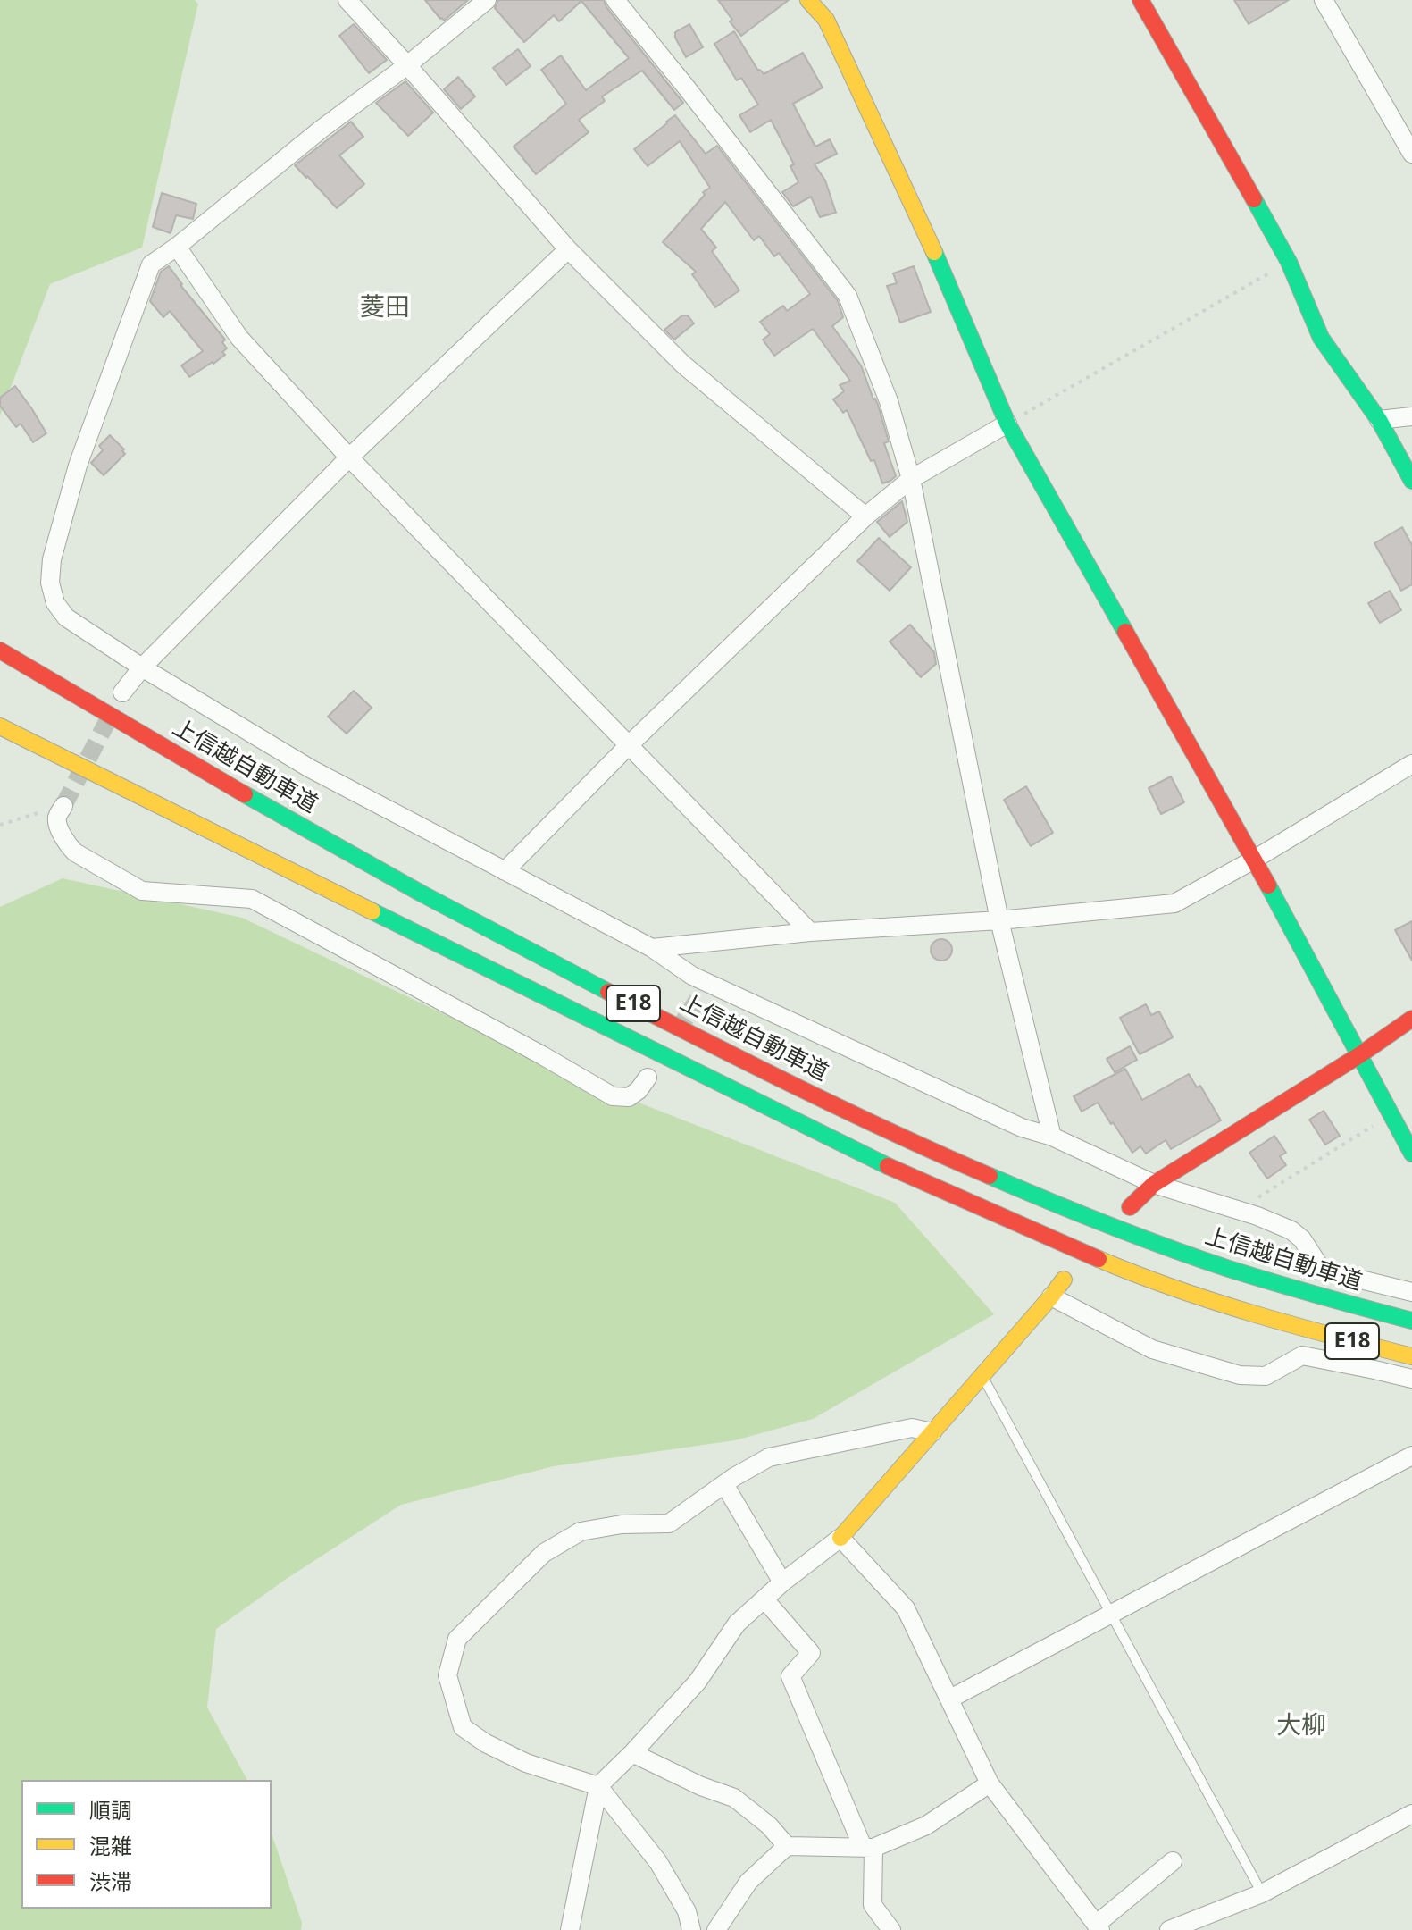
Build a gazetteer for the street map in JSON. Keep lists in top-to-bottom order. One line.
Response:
{"streets":{"main road":["上信越自動車道","E18"]},"districts":["菱田","大柳"],"legend":["順調","混雑","渋滞"]}
